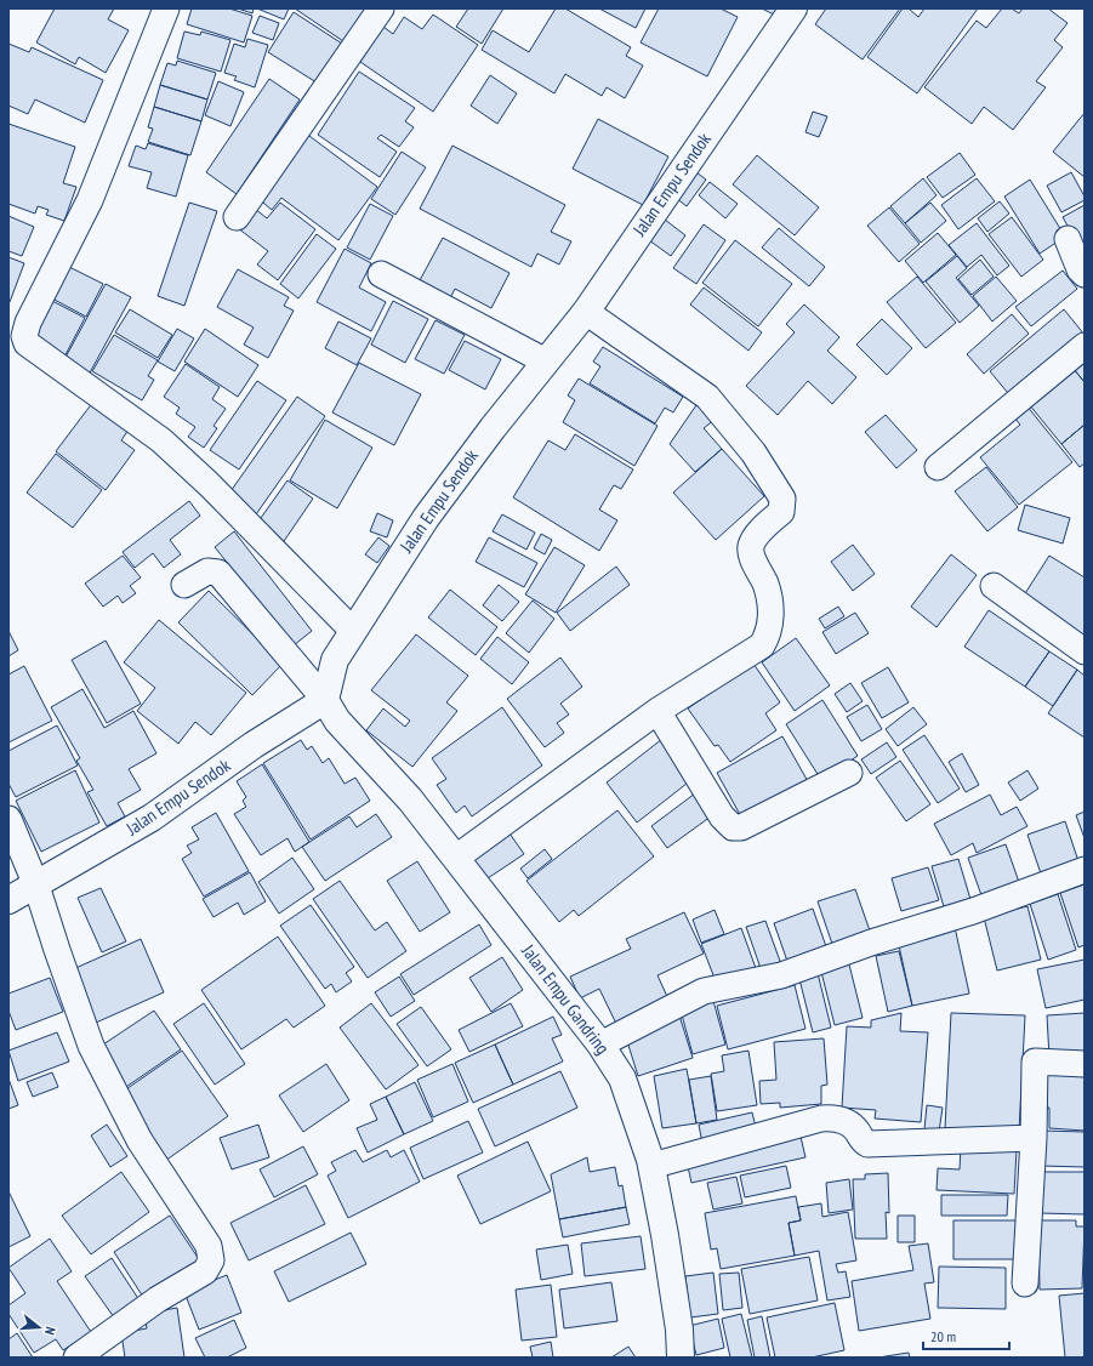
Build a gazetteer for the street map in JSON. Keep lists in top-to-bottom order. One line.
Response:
{"streets":{"street":["Jalan Empu Sendok","Jalan Empu Gandring"]},"crossings":[["Jalan Empu Sendok","Jalan Empu Gandring"]],"scale_bar":"20 m","north":"right"}
